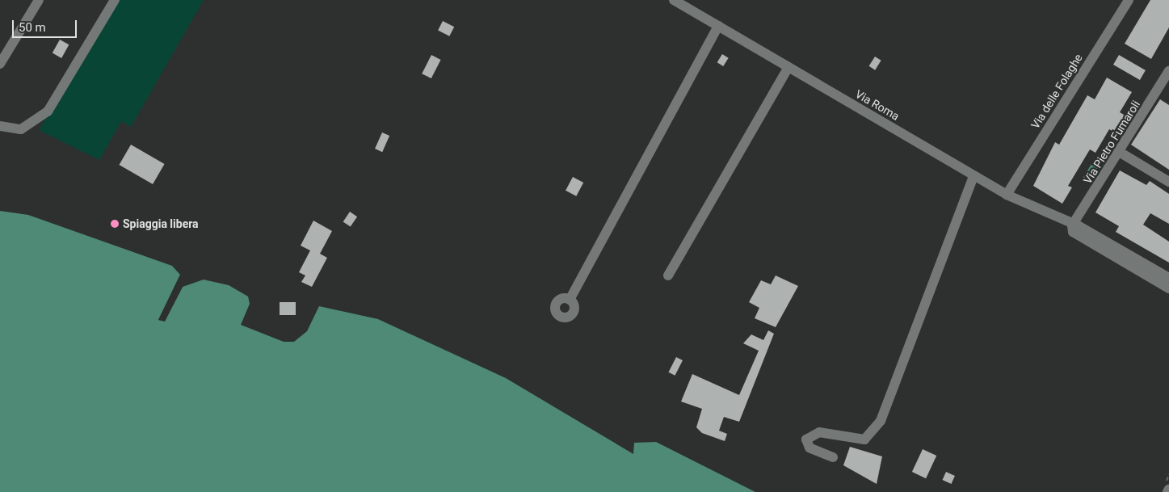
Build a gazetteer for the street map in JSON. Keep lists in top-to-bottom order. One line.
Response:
{"streets":{"street":["Via delle Folaghe","Via Roma","Via Pietro Fumaroli"]},"crossings":[["Via delle Folaghe","Via Roma"],["Via Roma","Via Pietro Fumaroli"]],"places":["Spiaggia libera"],"scale_bar":"50 m"}
